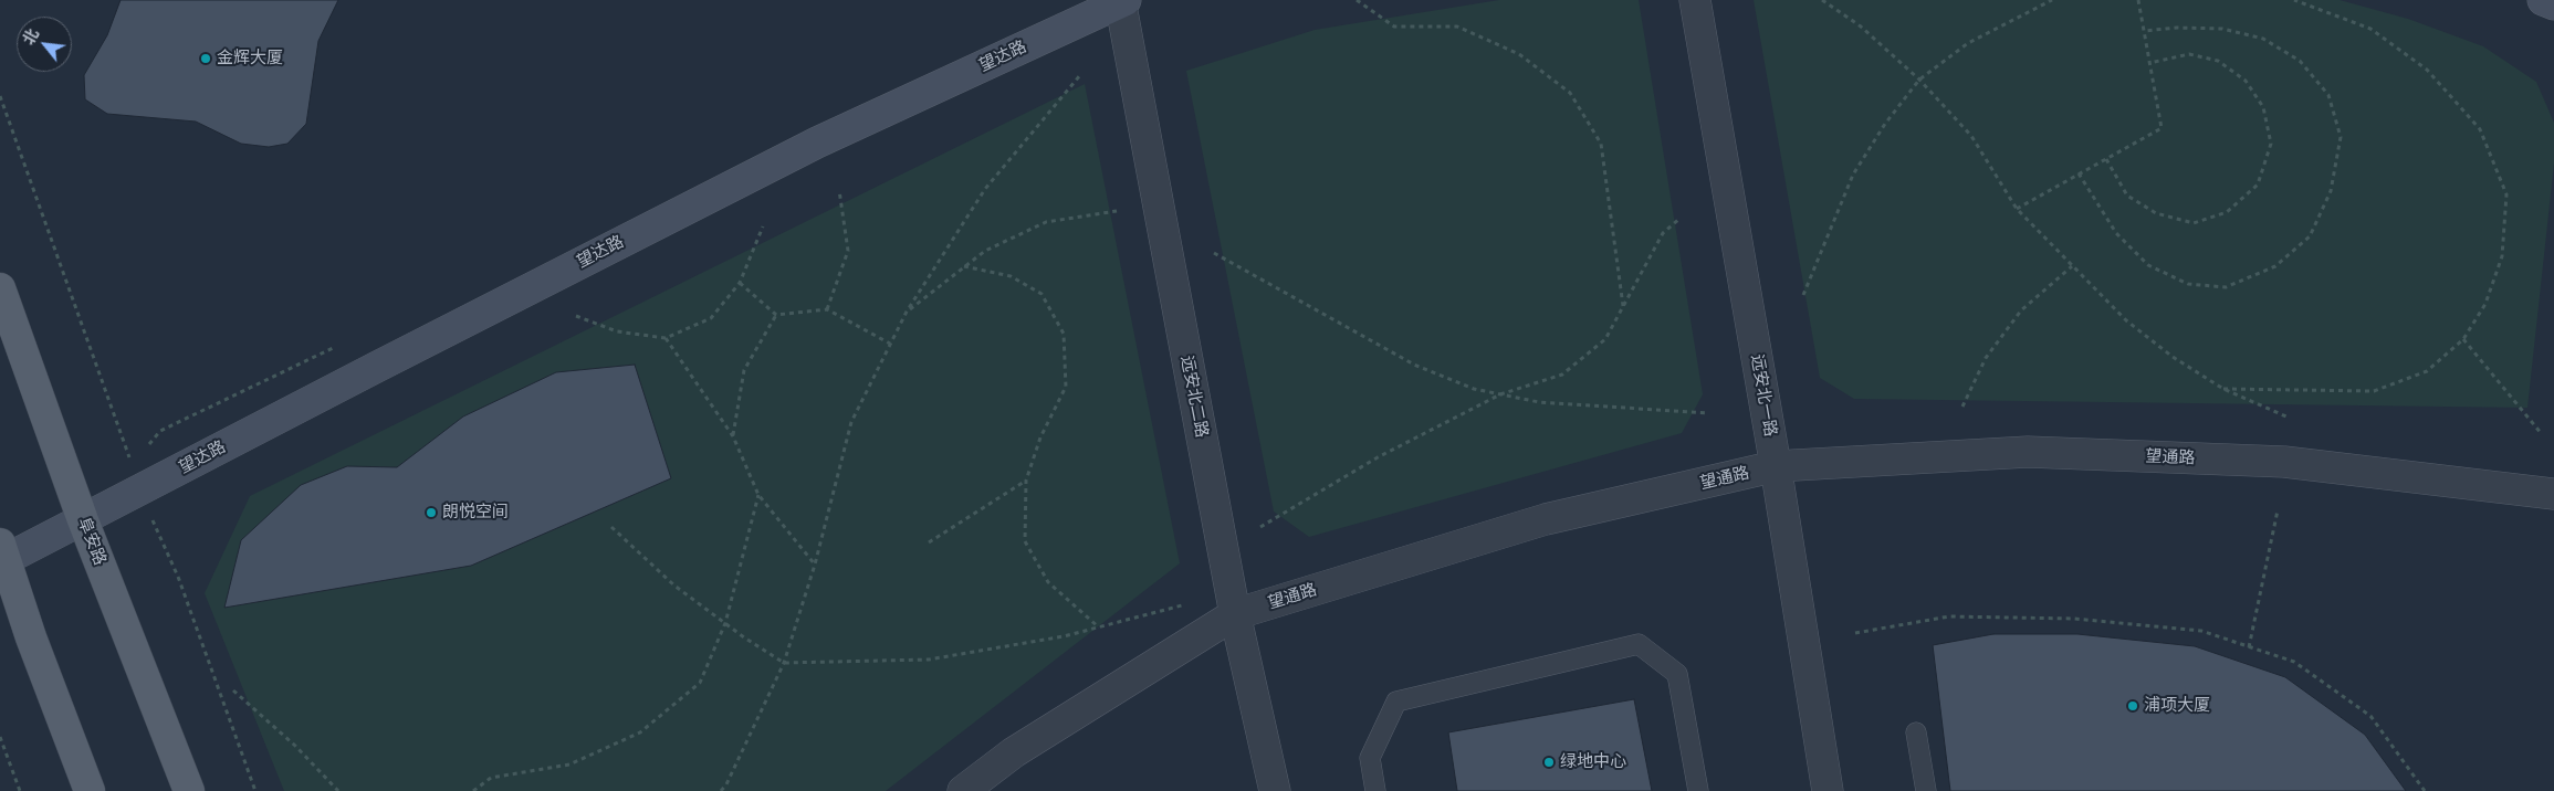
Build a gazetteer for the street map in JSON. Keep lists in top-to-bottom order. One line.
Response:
{"streets":{"main road":["阜安路"],"street":["望达路","远安北一路","远安北二路","望通路"]},"crossings":[["望达路","远安北二路"],["望达路","阜安路"],["远安北一路","望通路"],["远安北二路","望通路"]],"places":["金辉大厦","朗悦空间","浦项大厦","绿地中心"],"north":"top left"}
